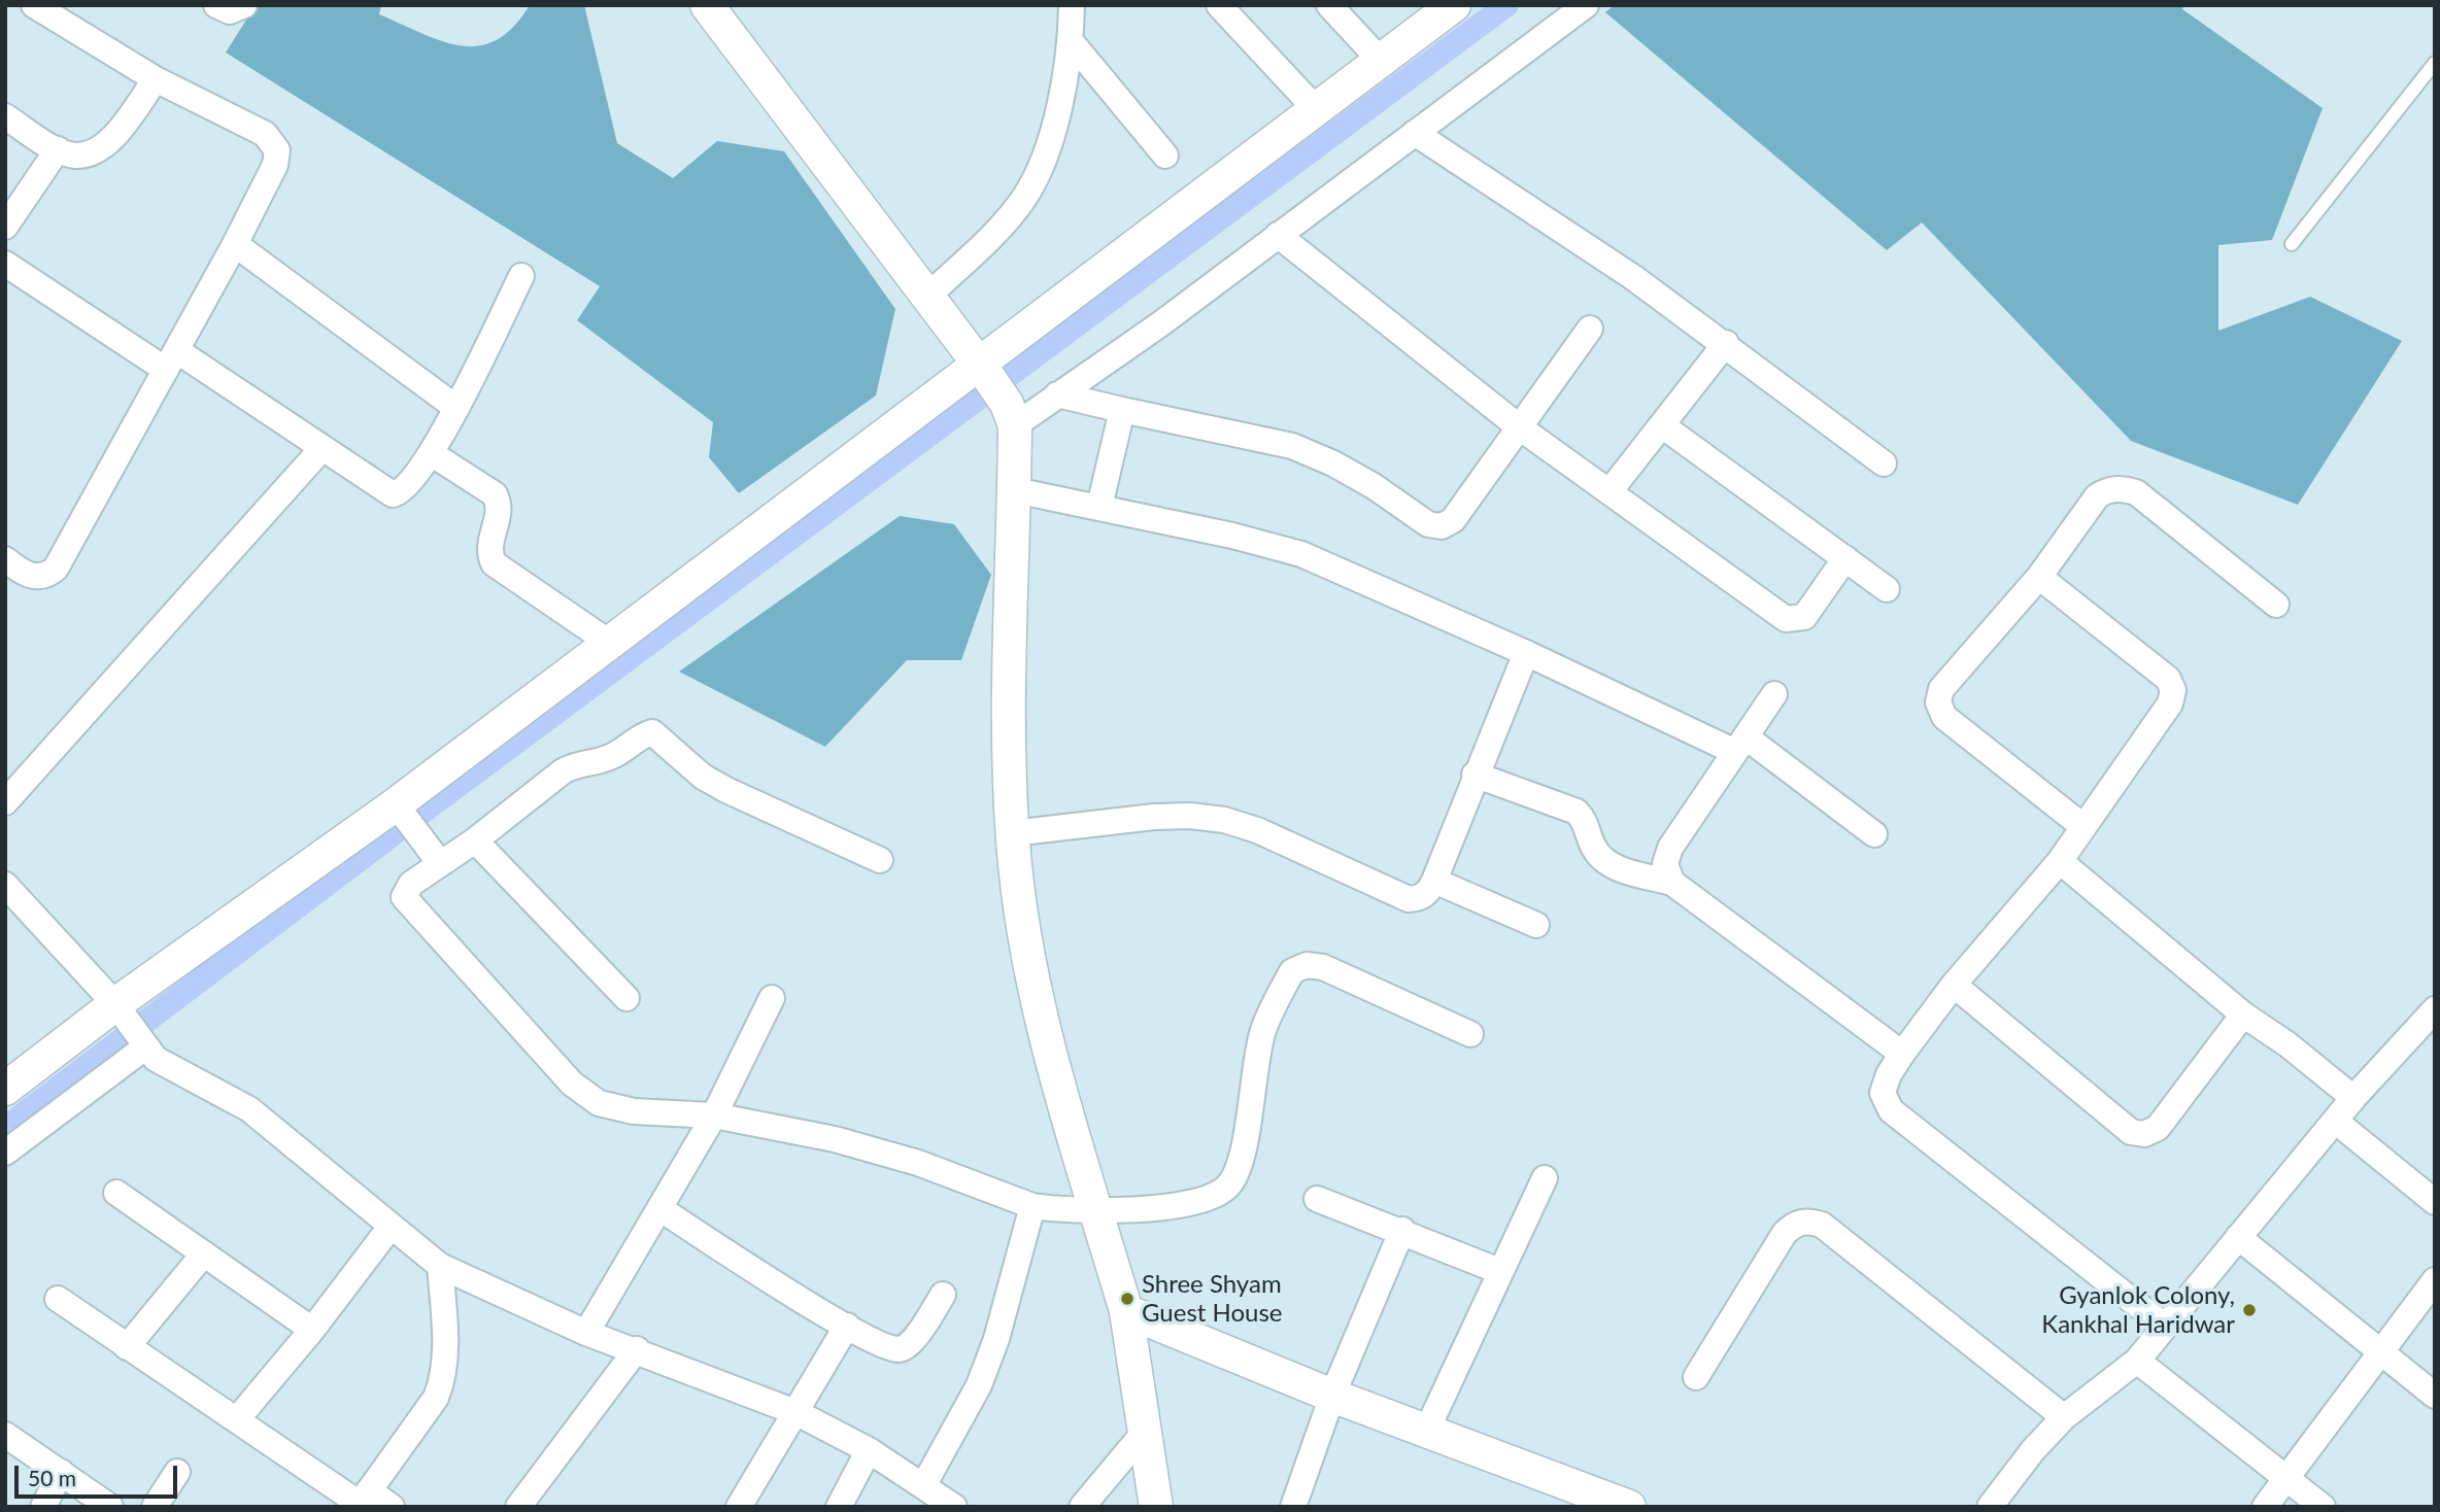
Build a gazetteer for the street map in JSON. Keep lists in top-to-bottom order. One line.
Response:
{"places":["Shree Shyam Guest House","Gyanlok Colony, Kankhal Haridwar"],"scale_bar":"50 m"}
